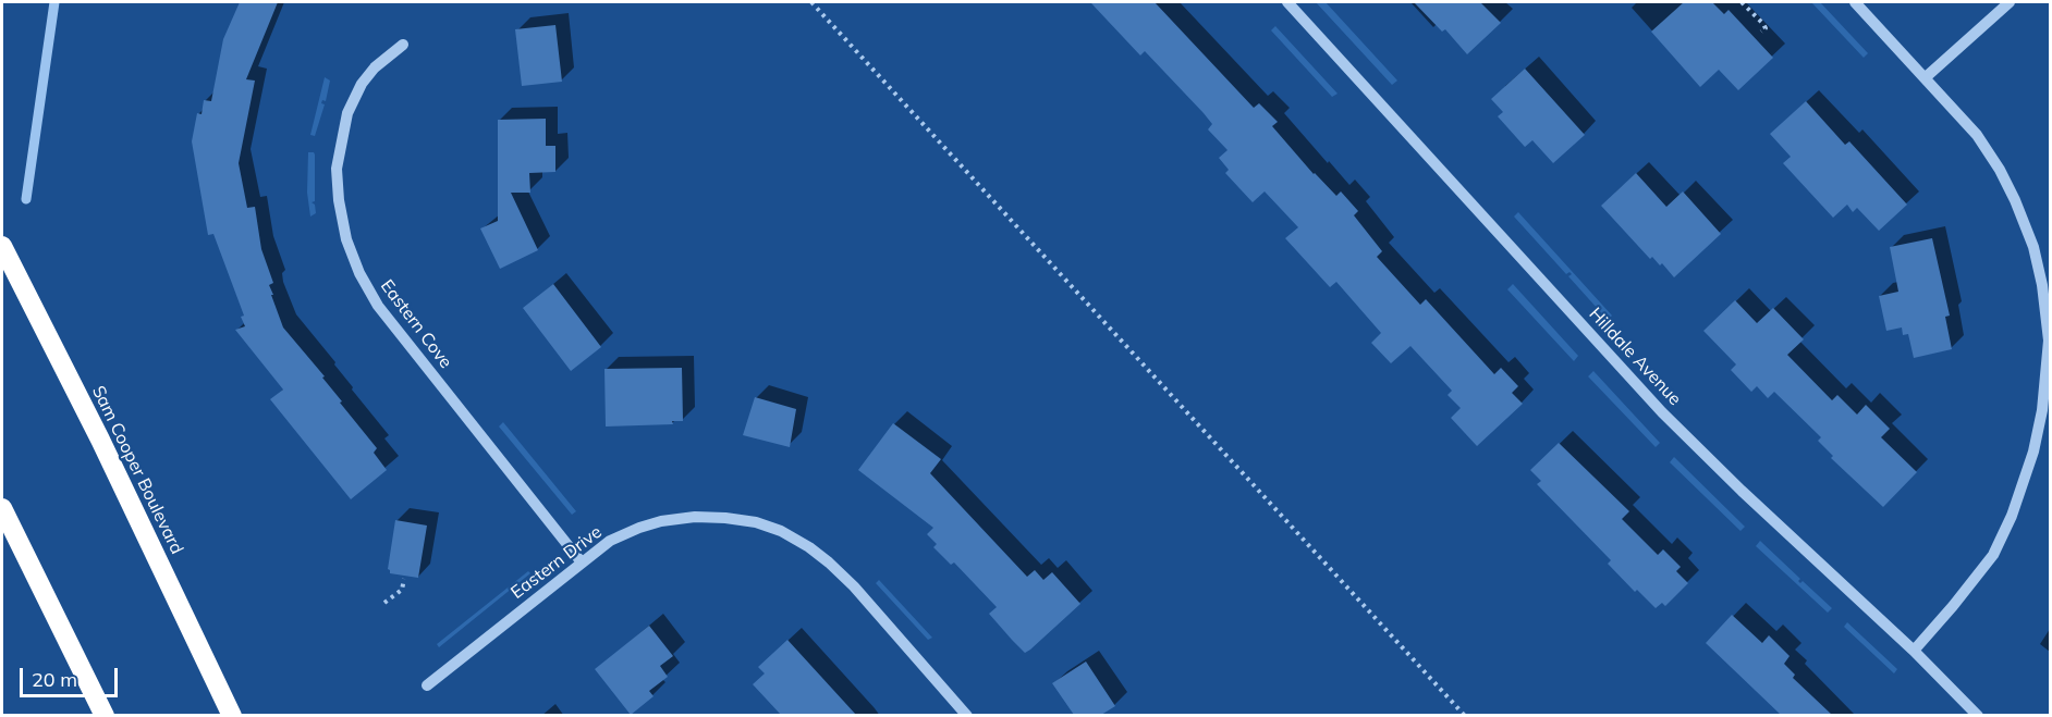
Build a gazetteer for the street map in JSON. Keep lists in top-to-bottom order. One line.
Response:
{"streets":{"highway":["Sam Cooper Boulevard"],"street":["Eastern Cove","Hilldale Avenue","Eastern Drive"]},"crossings":[["Eastern Cove","Eastern Drive"]],"scale_bar":"20 m"}
